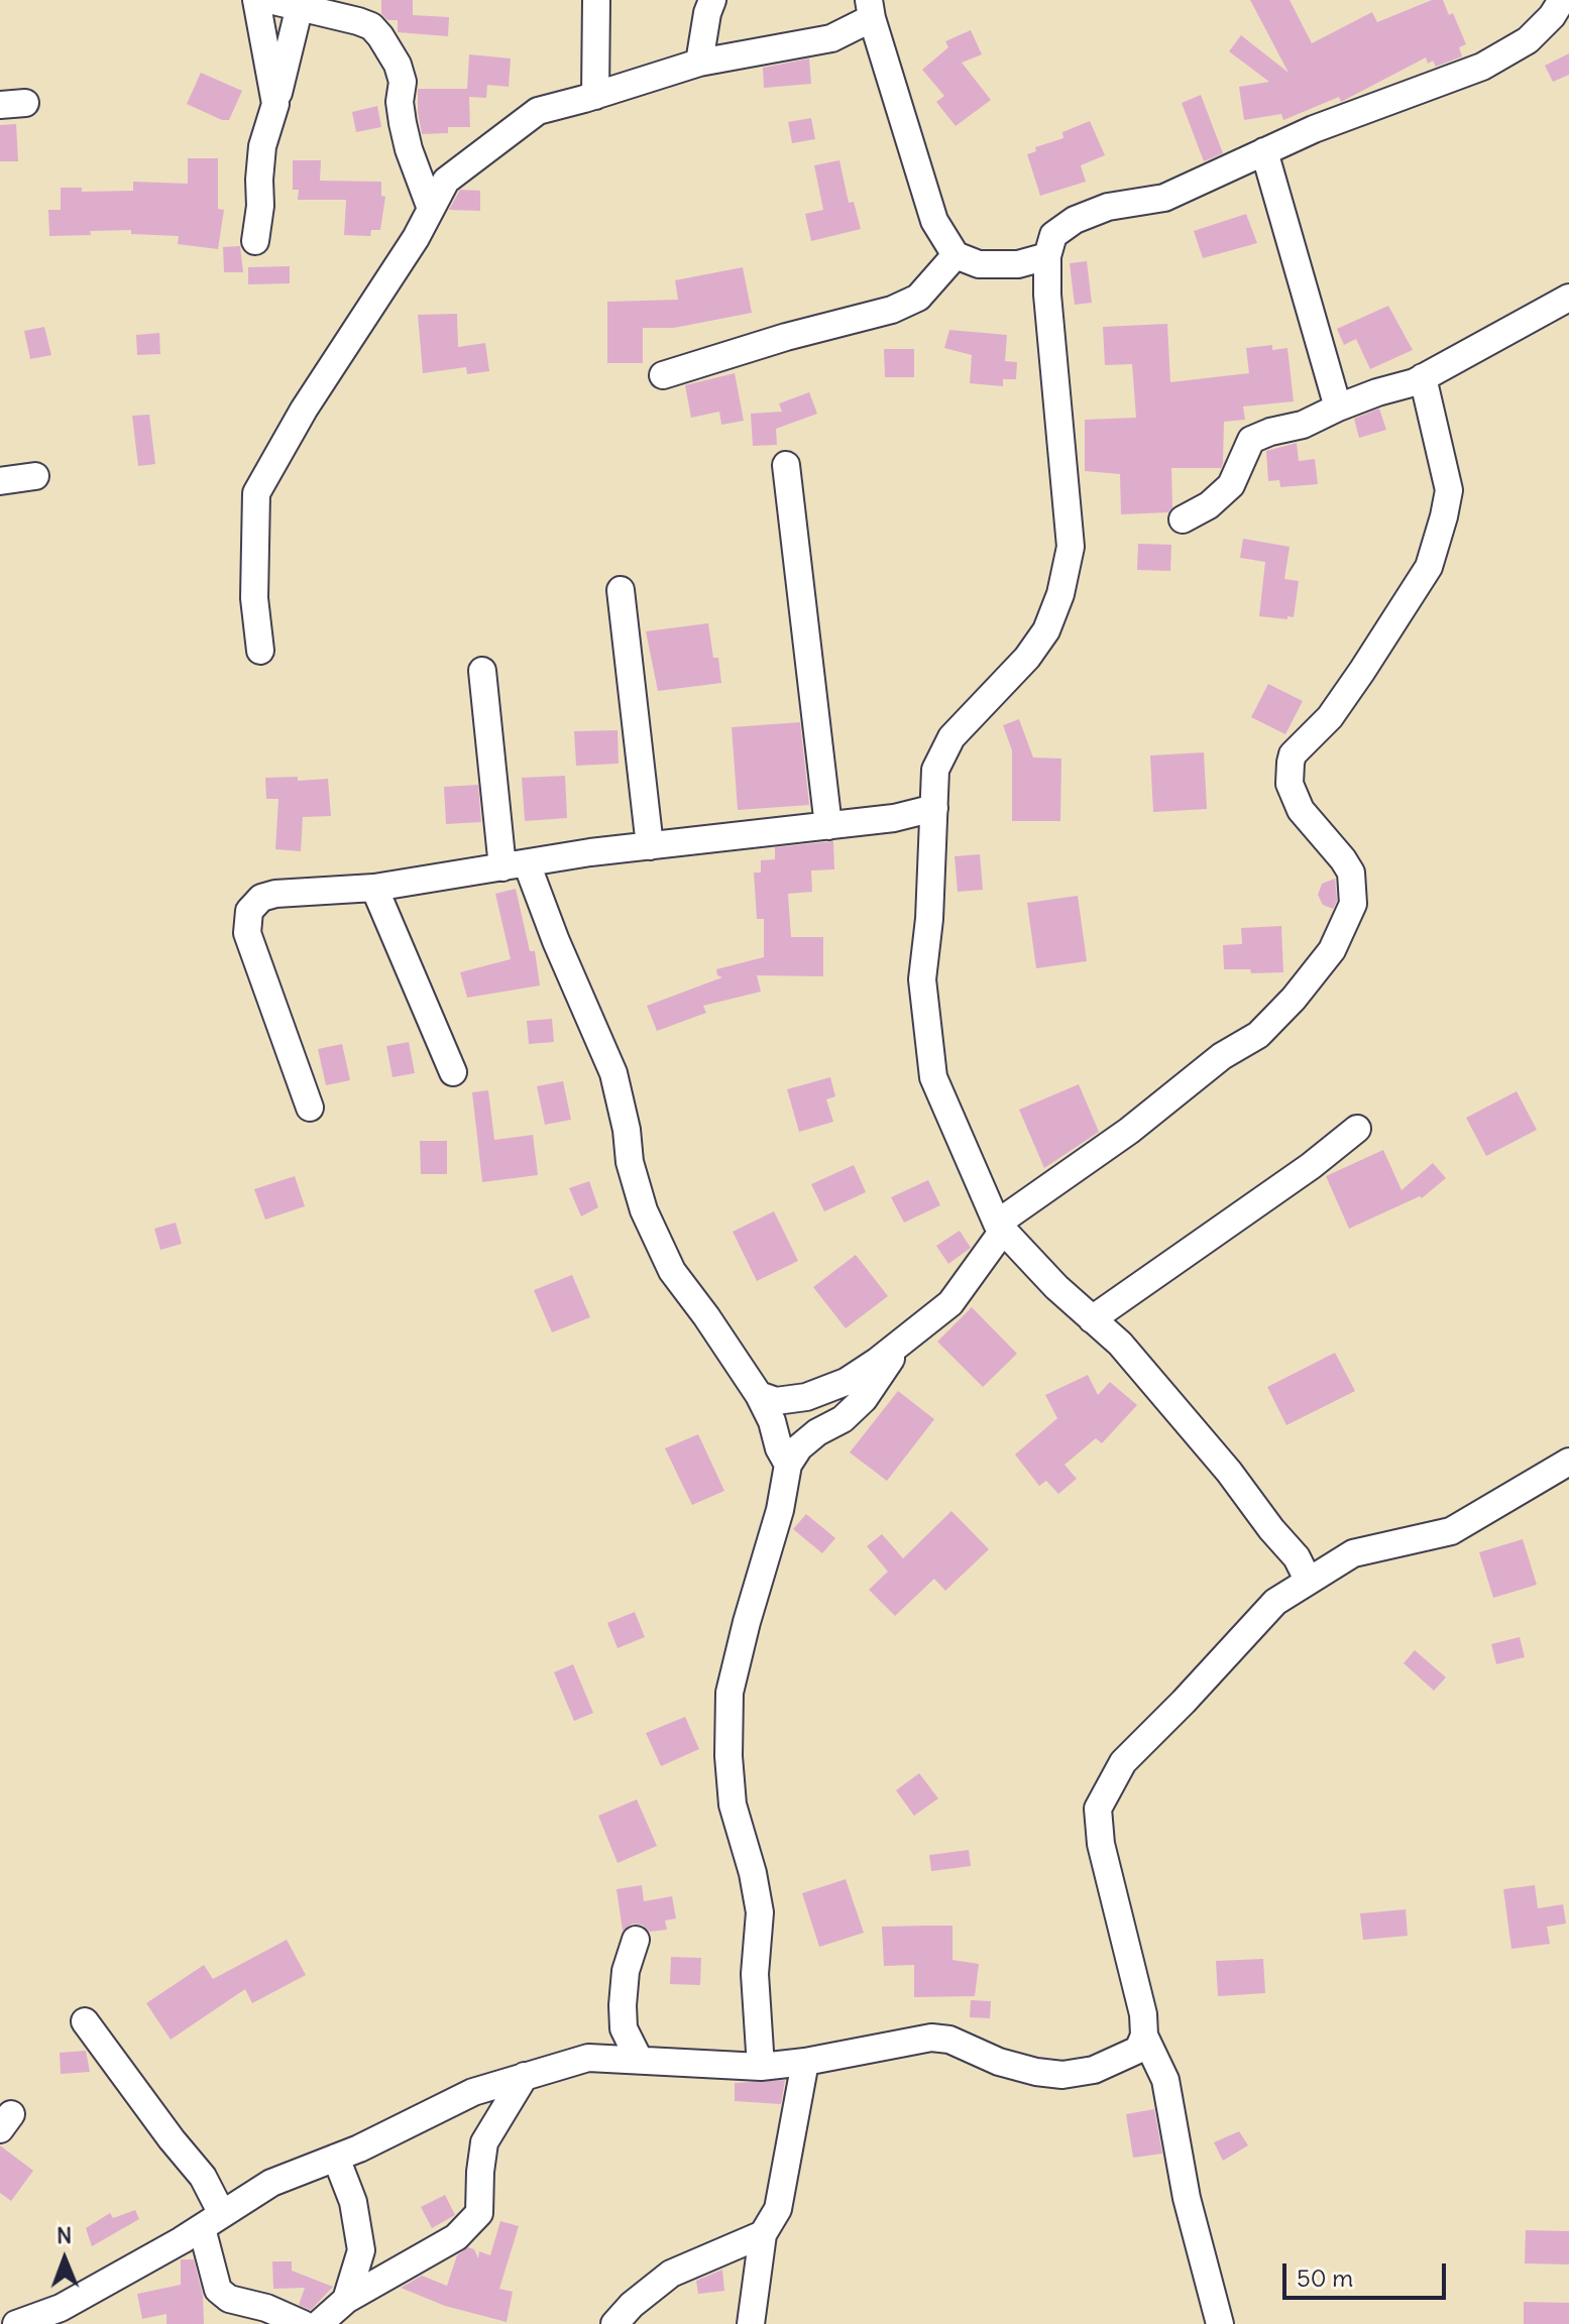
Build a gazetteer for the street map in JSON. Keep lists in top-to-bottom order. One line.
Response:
{"scale_bar":"50 m","north":"top"}
